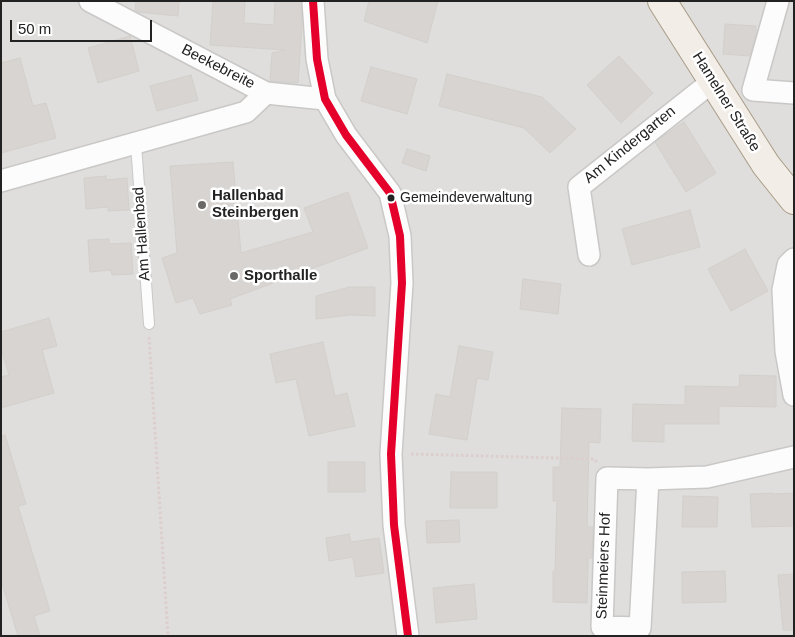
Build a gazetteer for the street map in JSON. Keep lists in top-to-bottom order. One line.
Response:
{"streets":{"main road":["Hamelner Straße"],"street":["Beekebreite","Am Kindergarten","Steinmeiers Hof"],"lane":["Am Hallenbad"]},"crossings":[["Hamelner Straße","Am Kindergarten"]],"places":["Gemeindeverwaltung","Hallenbad Steinbergen","Sporthalle"],"scale_bar":"50 m"}
